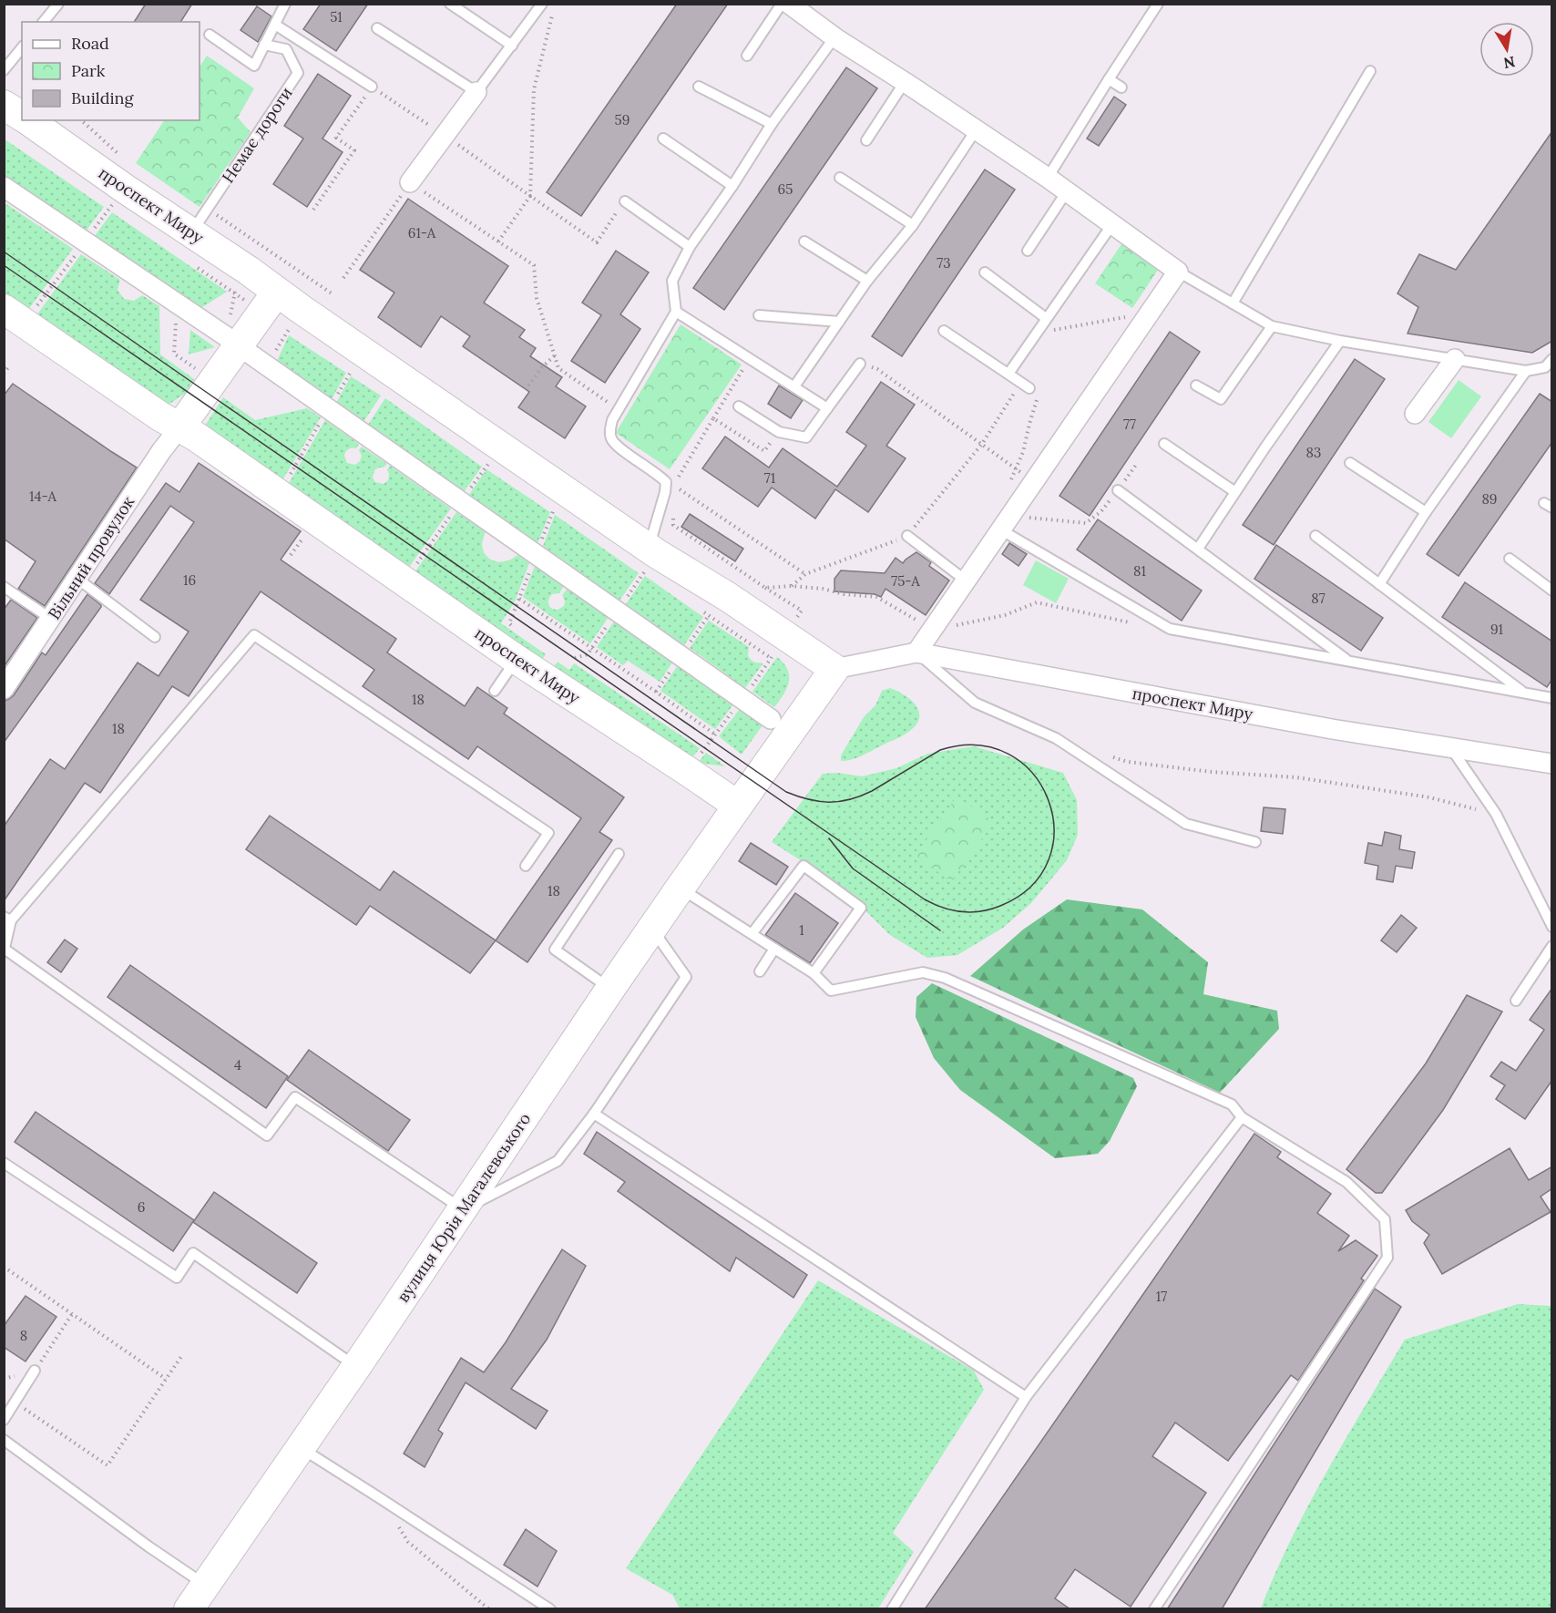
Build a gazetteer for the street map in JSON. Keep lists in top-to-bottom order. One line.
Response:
{"streets":{"street":["проспект Миру","Вільний провулок","вулиця Юрія Магалевського"],"lane":["Немає дороги"]},"crossings":[["Немає дороги","проспект Миру"],["проспект Миру","Вільний провулок"],["проспект Миру","вулиця Юрія Магалевського"]],"house_numbers":["51","59","65","61-А","73","77","83","71","14-А","89","81","16","75-А","87","91","18","18","18","1","4","6","17","8"],"legend":["Road","Park","Building"],"north":"bottom"}
